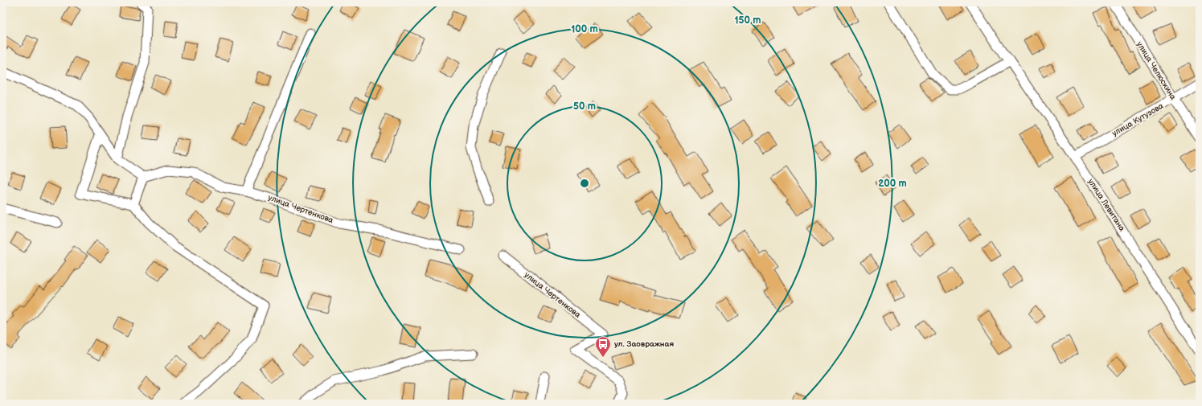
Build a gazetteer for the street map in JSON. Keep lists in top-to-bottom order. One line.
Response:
{"streets":{"street":["улица Челюскина","улица Кутузова","улица Левитана","улица Чертенкова"]},"crossings":[["улица Челюскина","улица Кутузова"],["улица Кутузова","улица Левитана"]],"places":{"bus stop":["ул. Заовражная"]},"rings":["150 m","100 m","50 m","200 m"]}
